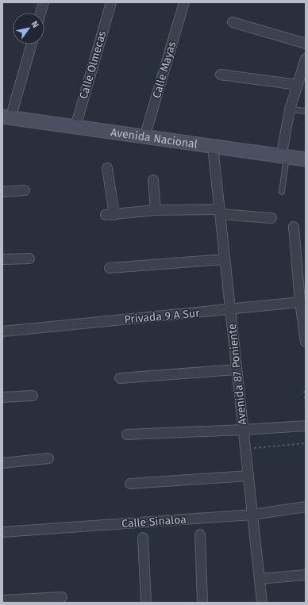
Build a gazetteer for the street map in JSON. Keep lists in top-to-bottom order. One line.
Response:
{"streets":{"main road":["Avenida Nacional"],"street":["Calle Olmecas","Calle Mayas","Privada 9 A Sur","Avenida 87 Poniente","Calle Sinaloa"]},"crossings":[["Calle Olmecas","Avenida Nacional"],["Calle Mayas","Avenida Nacional"],["Avenida Nacional","Avenida 87 Poniente"],["Privada 9 A Sur","Avenida 87 Poniente"],["Avenida 87 Poniente","Calle Sinaloa"]],"north":"top right"}
